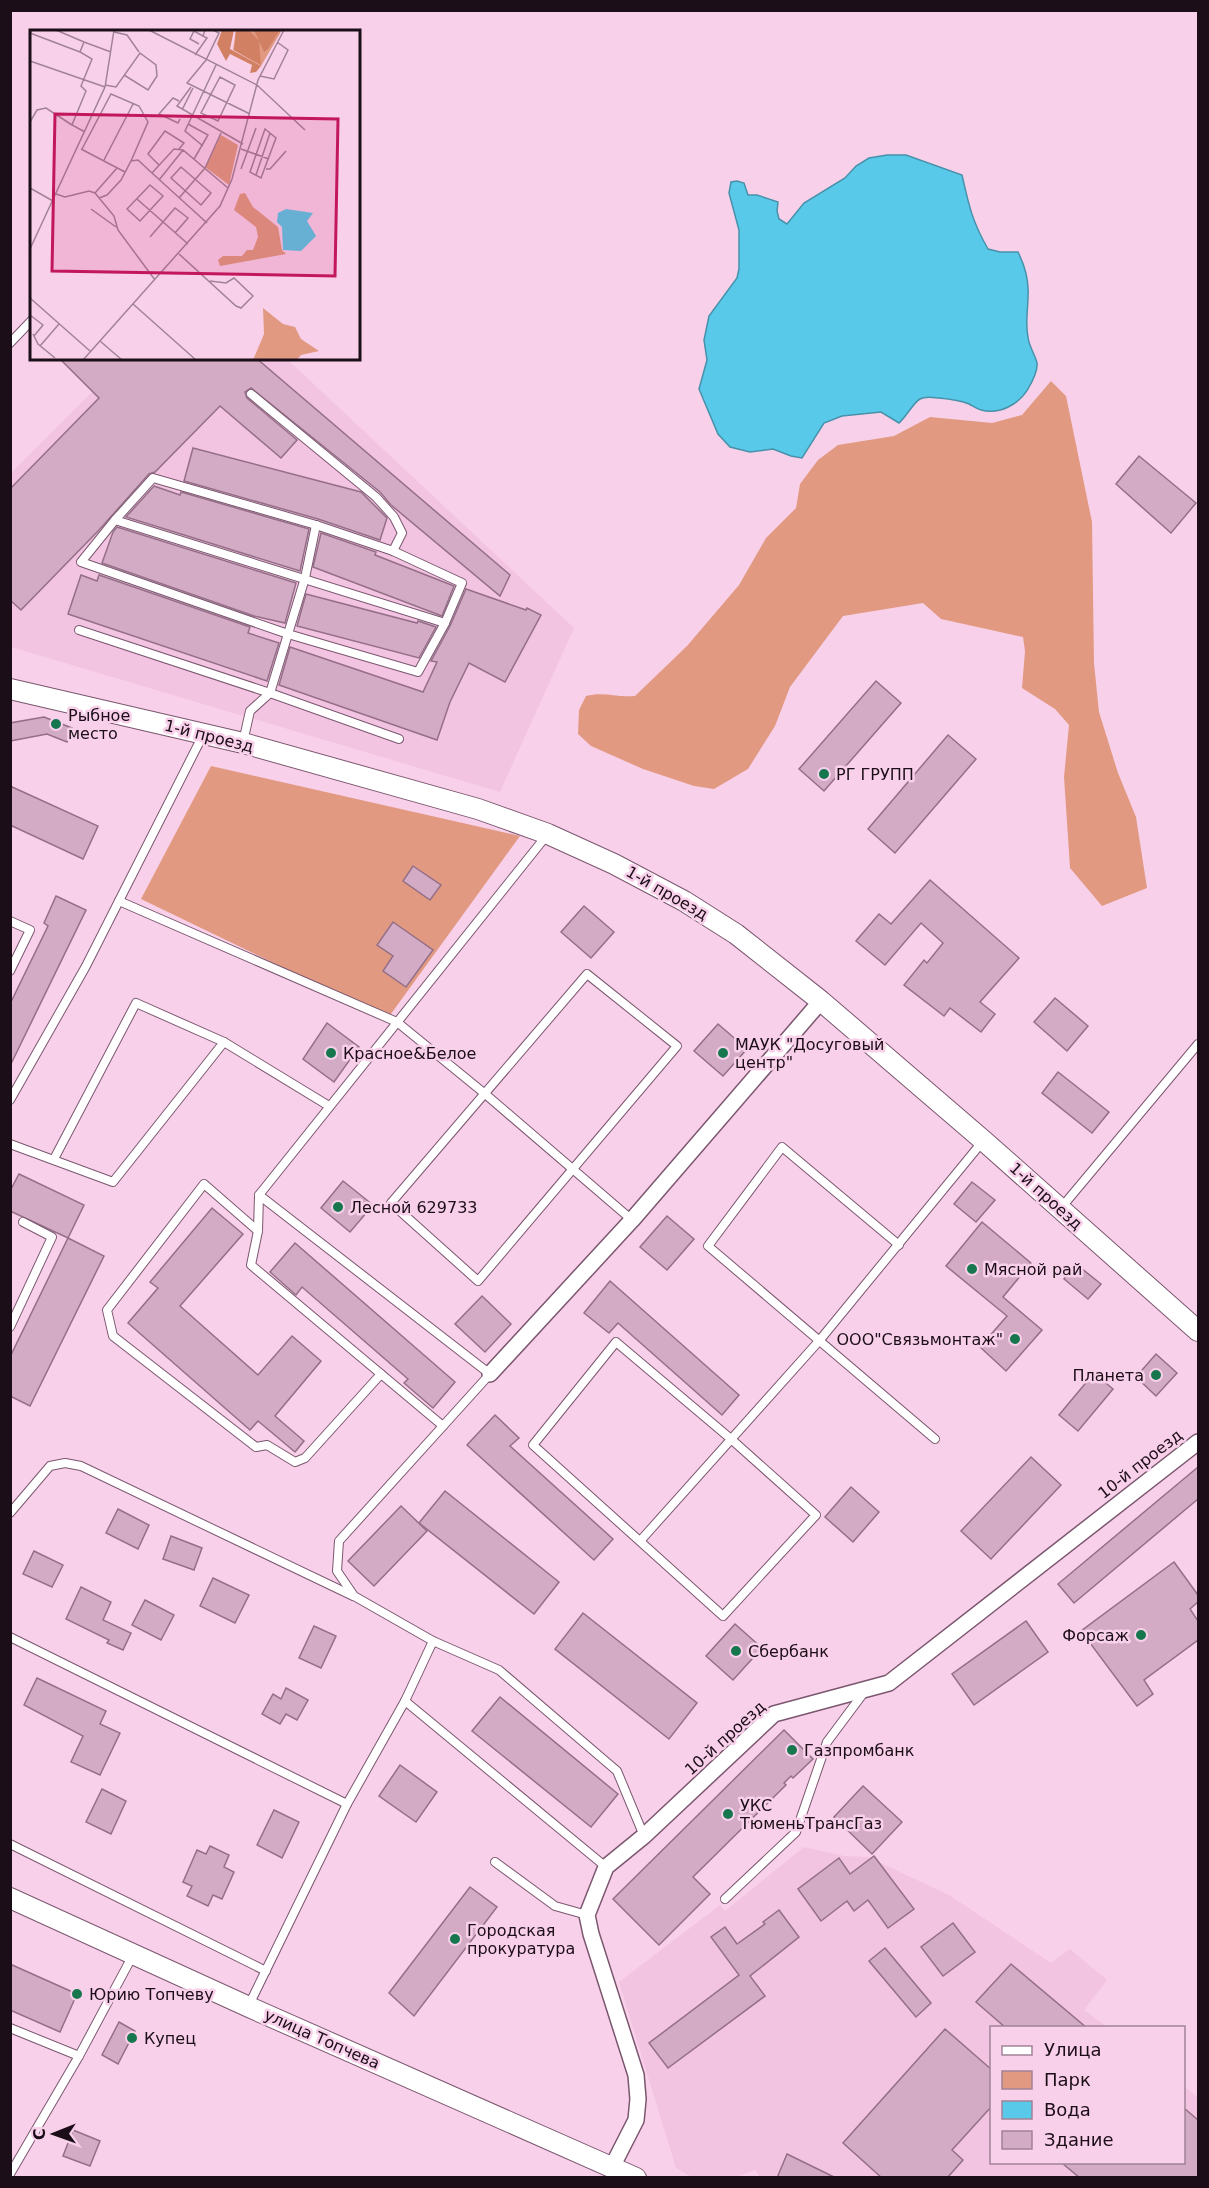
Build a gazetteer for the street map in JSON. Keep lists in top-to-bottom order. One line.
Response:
{"streets":{"street":["1-й проезд","10-й проезд","улица Топчева"]},"places":["Рыбное место","РГ ГРУПП","Красное&Белое","МАУК \"Досуговый центр\"","Лесной 629733","Мясной рай","ООО\"Связьмонтаж\"","Планета","Форсаж","Сбербанк","Газпромбанк","УКС ТюменьТрансГаз","Городская прокуратура","Юрию Топчеву","Купец"],"legend":["Улица","Парк","Вода","Здание"],"north":"left"}
